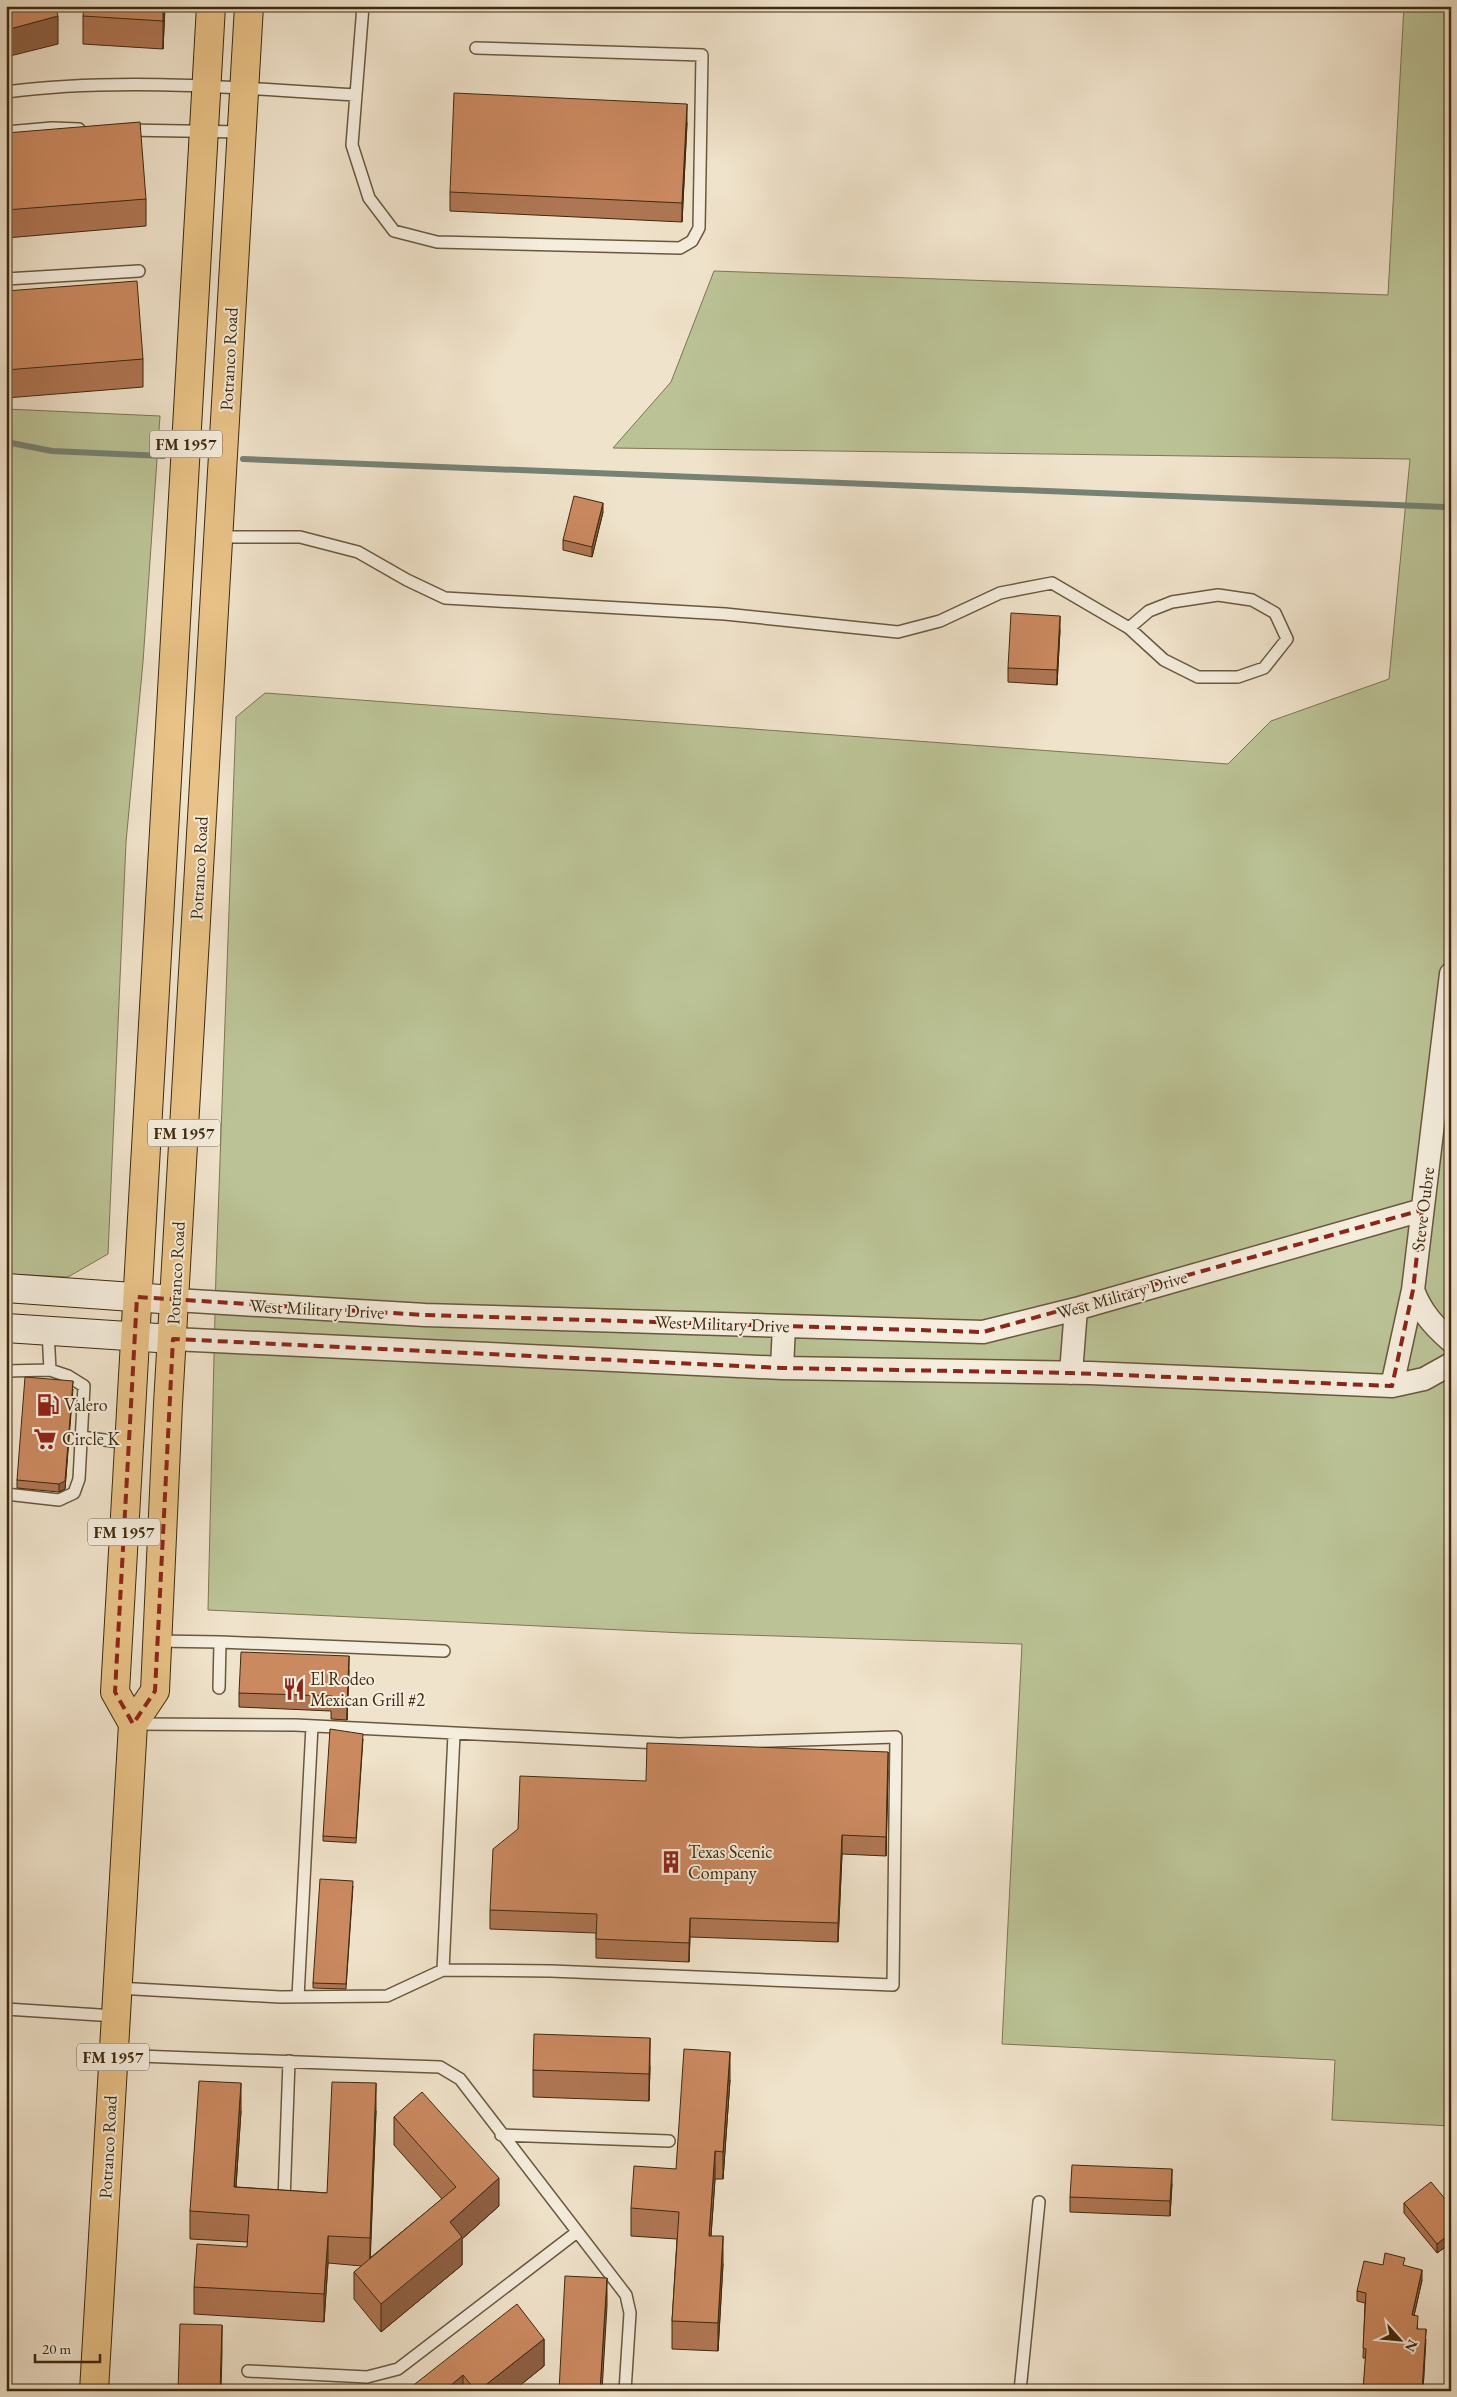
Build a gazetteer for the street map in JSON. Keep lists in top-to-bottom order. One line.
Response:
{"streets":{"main road":["Potranco Road","FM 1957","West Military Drive"],"street":["Steve Oubre"]},"crossings":[["Potranco Road","West Military Drive"],["Steve Oubre","West Military Drive"]],"places":{"fuel station":["Valero"],"supermarket":["Circle K"],"restaurant":["El Rodeo Mexican Grill #2"],"building":["Texas Scenic Company"]},"scale_bar":"20 m","north":"bottom right"}
